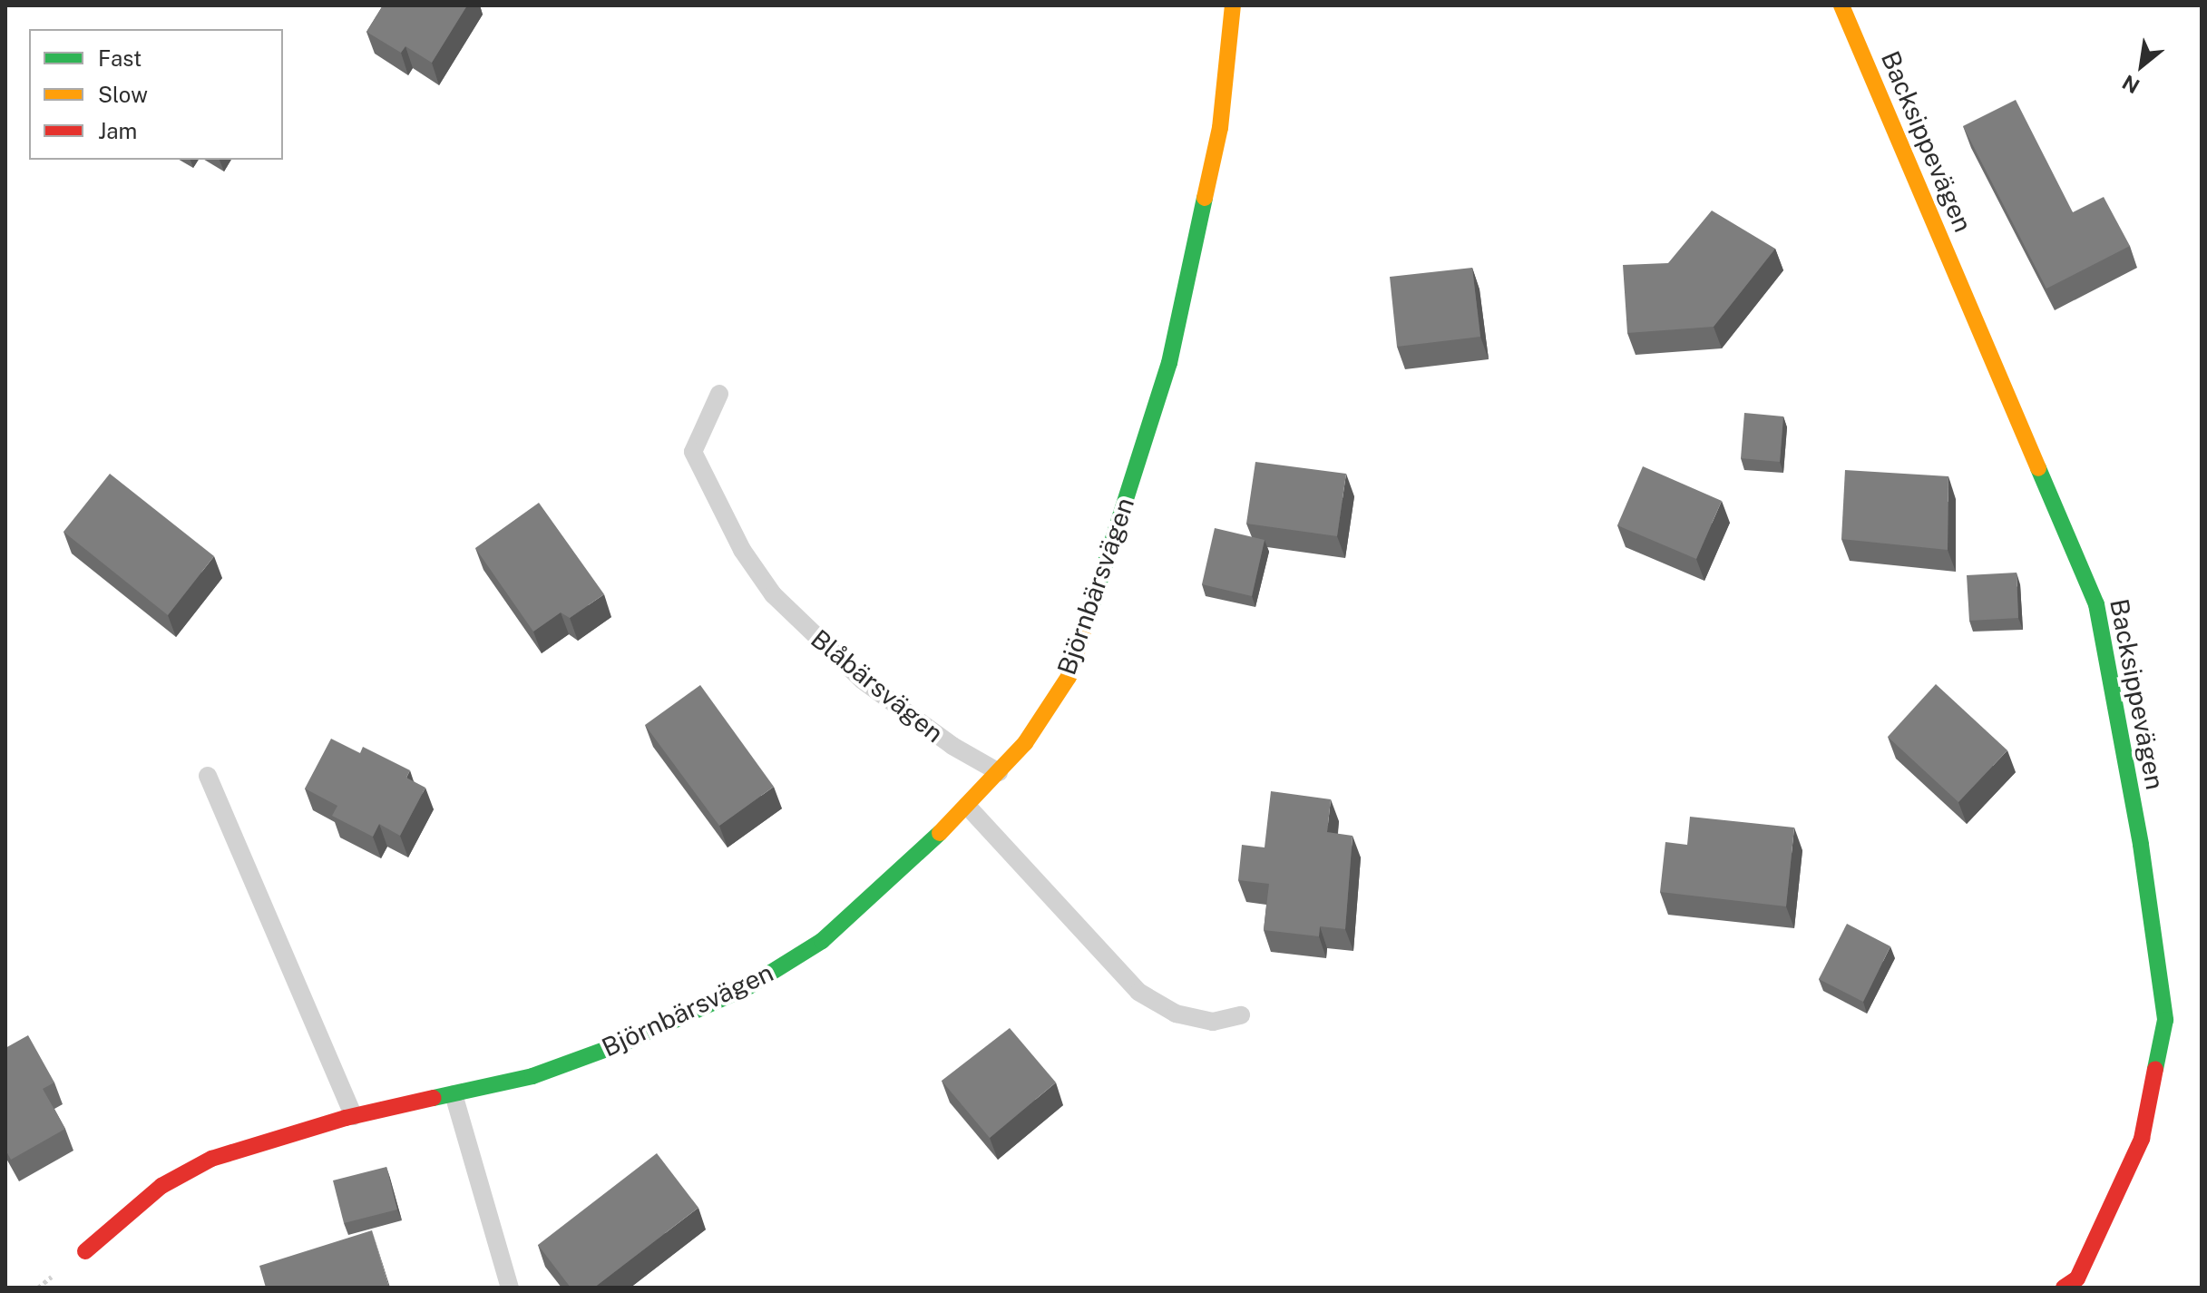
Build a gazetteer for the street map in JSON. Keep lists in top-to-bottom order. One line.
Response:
{"streets":{"street":["Backsippevägen","Björnbärsvägen"],"lane":["Blåbärsvägen"]},"crossings":[["Björnbärsvägen","Blåbärsvägen"]],"legend":["Fast","Slow","Jam"],"north":"bottom left"}
